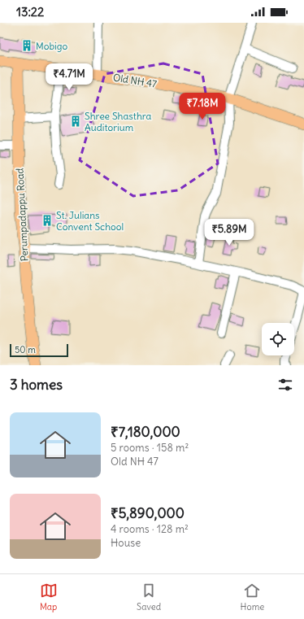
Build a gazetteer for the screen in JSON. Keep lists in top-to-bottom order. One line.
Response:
{"streets":{"main road":["Old NH 47","Perumpadappu Road"]},"crossings":[["Old NH 47","Perumpadappu Road"]],"places":{"building":["Mobigo","Shree Shasthra Auditorium","St. Julians Convent School"]},"scale_bar":"50 m","page":{"status":"13:22","price":["₹4.71M","₹7.18M","₹5.89M"],"scale":"50 m","heading":"3 homes","list":[{"name":"₹7,180,000","note":"5 rooms · 158 m² · Old NH 47"},{"name":"₹5,890,000","note":"4 rooms · 128 m² · House"}],"tabs":["Map","Saved","Home"]}}
